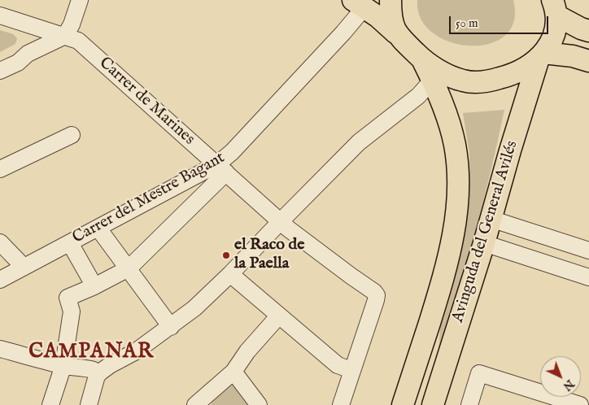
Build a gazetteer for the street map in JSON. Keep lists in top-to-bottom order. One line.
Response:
{"streets":{"main road":["Avinguda del General Avilés"],"street":["Carrer de Marines","Carrer del Mestre Bagant"]},"crossings":[["Carrer de Marines","Carrer del Mestre Bagant"]],"districts":["CAMPANAR"],"places":["el Raco de la Paella"],"scale_bar":"50 m","north":"bottom right"}
